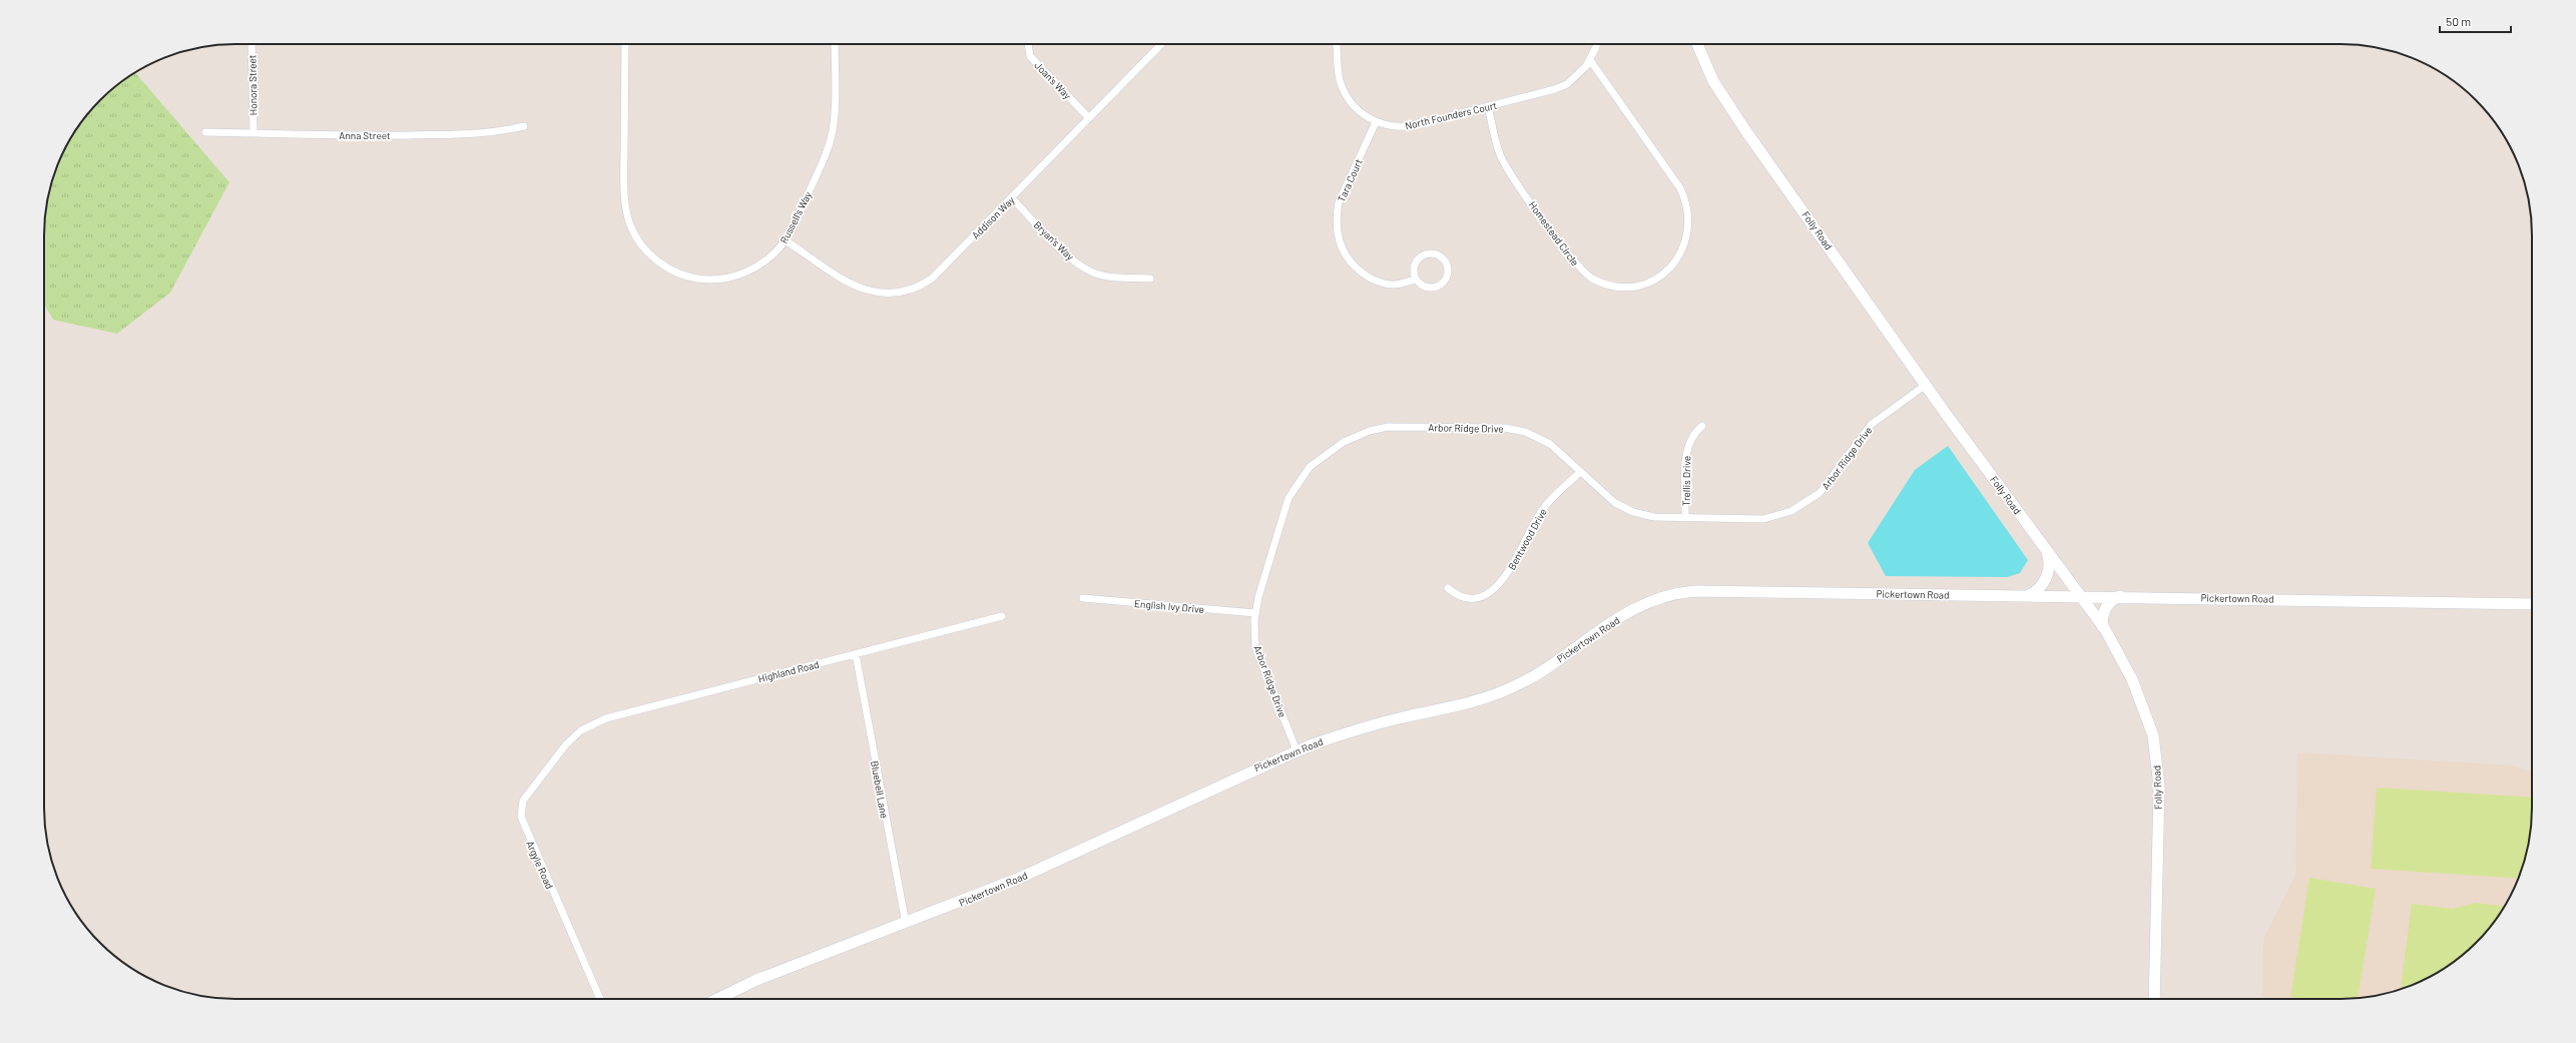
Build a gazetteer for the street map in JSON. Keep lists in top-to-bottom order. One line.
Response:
{"streets":{"street":["Joan's Way","Honora Street","North Founders Court","Anna Street","Tara Court","Russell's Way","Addison Way","Folly Road","Homestead Circle","Bryan's Way","Arbor Ridge Drive","Trellis Drive","Bentwood Drive","Pickertown Road","English Ivy Drive","Highland Road","Bluebell Lane","Argyle Road"]},"crossings":[["Joan's Way","Addison Way"],["Honora Street","Anna Street"],["North Founders Court","Tara Court"],["North Founders Court","Homestead Circle"],["Russell's Way","Addison Way"],["Addison Way","Bryan's Way"],["Folly Road","Arbor Ridge Drive"],["Folly Road","Pickertown Road"],["Arbor Ridge Drive","Trellis Drive"],["Arbor Ridge Drive","Bentwood Drive"],["Arbor Ridge Drive","Pickertown Road"],["Arbor Ridge Drive","English Ivy Drive"],["Pickertown Road","Bluebell Lane"],["Highland Road","Bluebell Lane"],["Highland Road","Argyle Road"]],"scale_bar":"50 m"}
